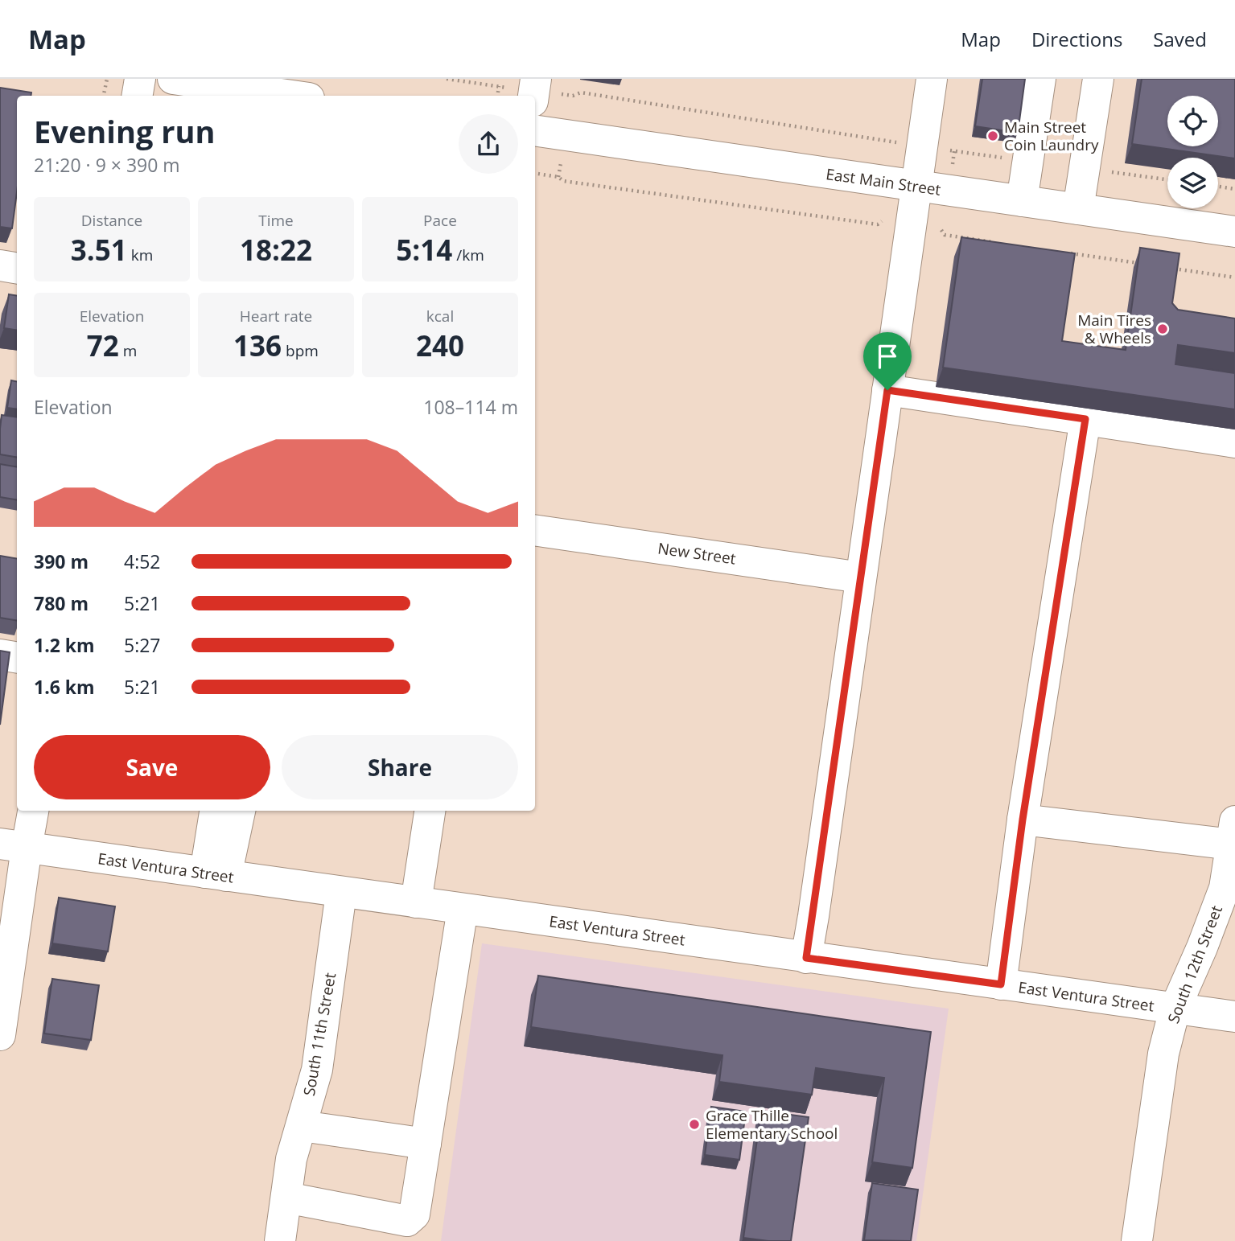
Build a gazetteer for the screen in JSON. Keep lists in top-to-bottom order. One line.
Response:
{"streets":{"street":["East Main Street","New Street","East Ventura Street","South 12th Street","South 11th Street"]},"crossings":[["East Ventura Street","South 12th Street"],["East Ventura Street","South 11th Street"]],"places":["Main Street Coin Laundry","Main Tires & Wheels","Grace Thille Elementary School"],"page":{"header":"Map","nav":["Map","Directions","Saved"],"heading":["Evening run","21:20 · 9 × 390 m"],"stats":[["Distance","3.51 km"],["Time","18:22"],["Pace","5:14 /km"],["Elevation","72 m"],["Heart rate","136 bpm"],["kcal","240"]],"chart":["Elevation","108–114 m"],"list":[{"name":"390 m","note":"4:52"},{"name":"780 m","note":"5:21"},{"name":"1.2 km","note":"5:27"},{"name":"1.6 km","note":"5:21"}],"buttons":["Save","Share"]}}
